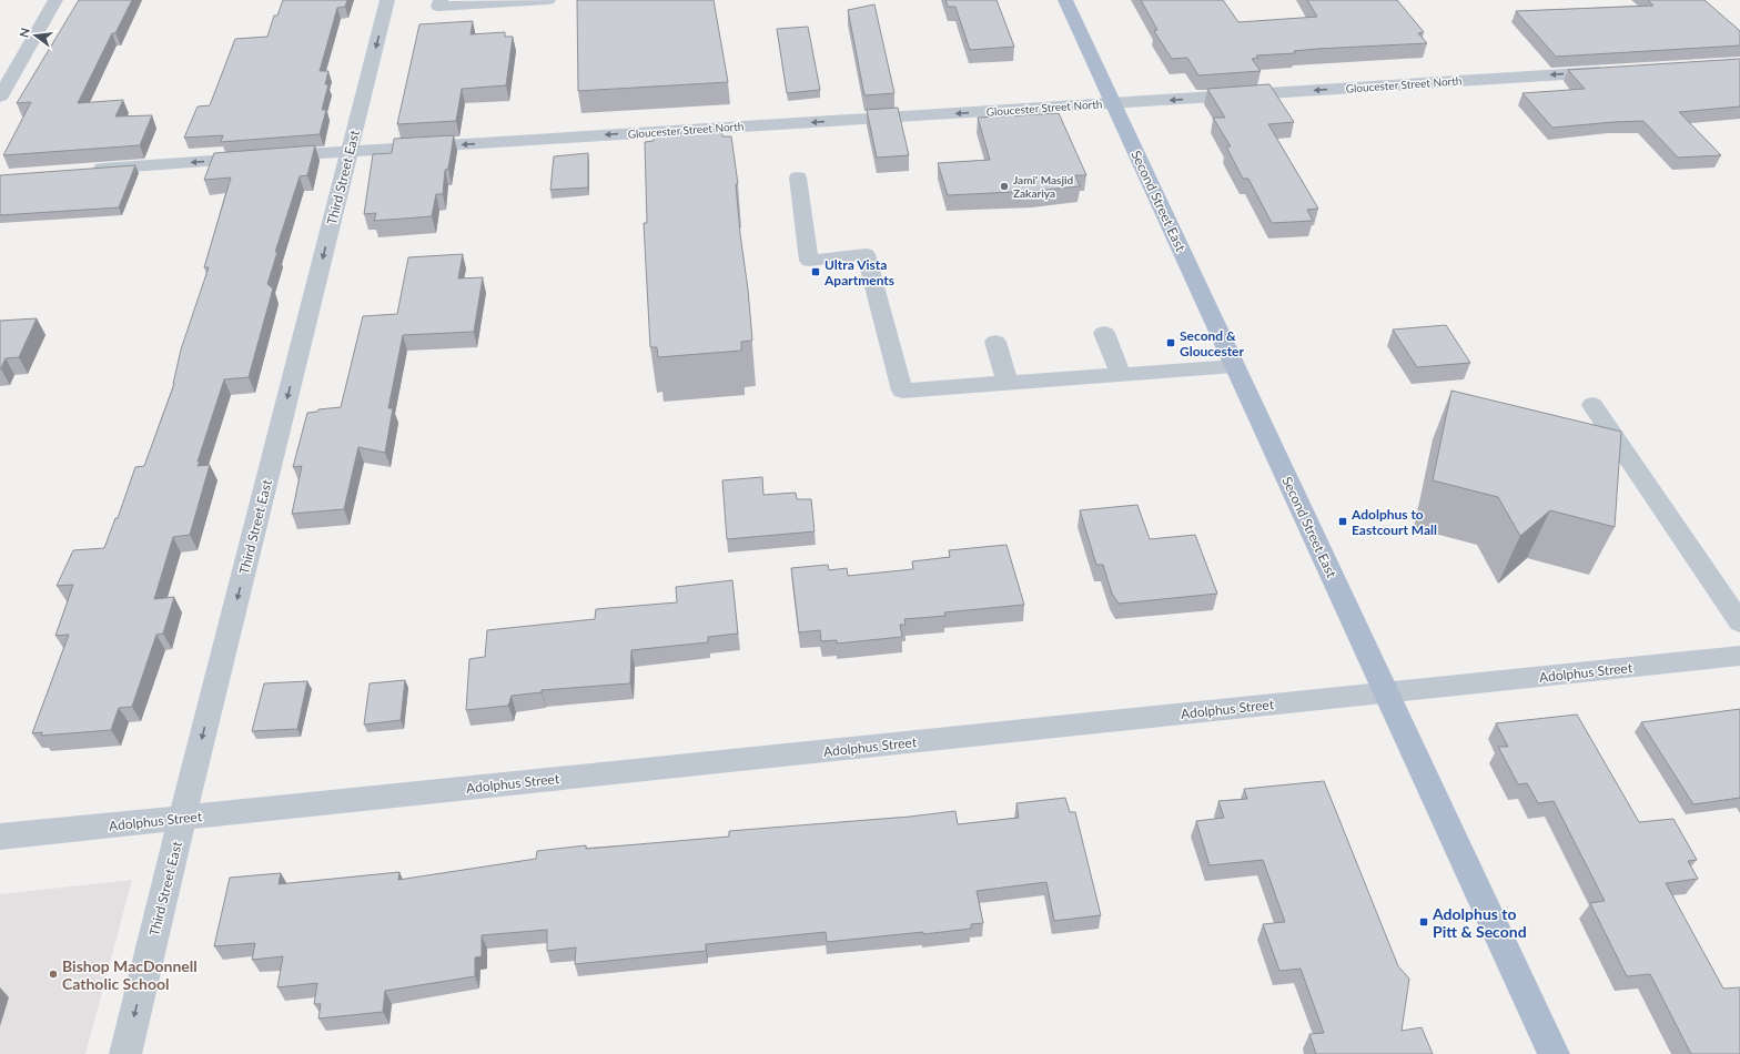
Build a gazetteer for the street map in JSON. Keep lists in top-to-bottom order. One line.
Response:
{"streets":{"main road":["Second Street East"],"street":["Gloucester Street North","Third Street East","Adolphus Street"]},"crossings":[["Gloucester Street North","Third Street East"],["Gloucester Street North","Second Street East"],["Third Street East","Adolphus Street"],["Second Street East","Adolphus Street"]],"one_way":["Gloucester Street North","Third Street East"],"places":{"other":["Jami' Masjid Zakariya","Bishop MacDonnell Catholic School"],"transit":["Ultra Vista Apartments","Second & Gloucester","Adolphus to Eastcourt Mall","Adolphus to Pitt & Second"]},"north":"left"}
